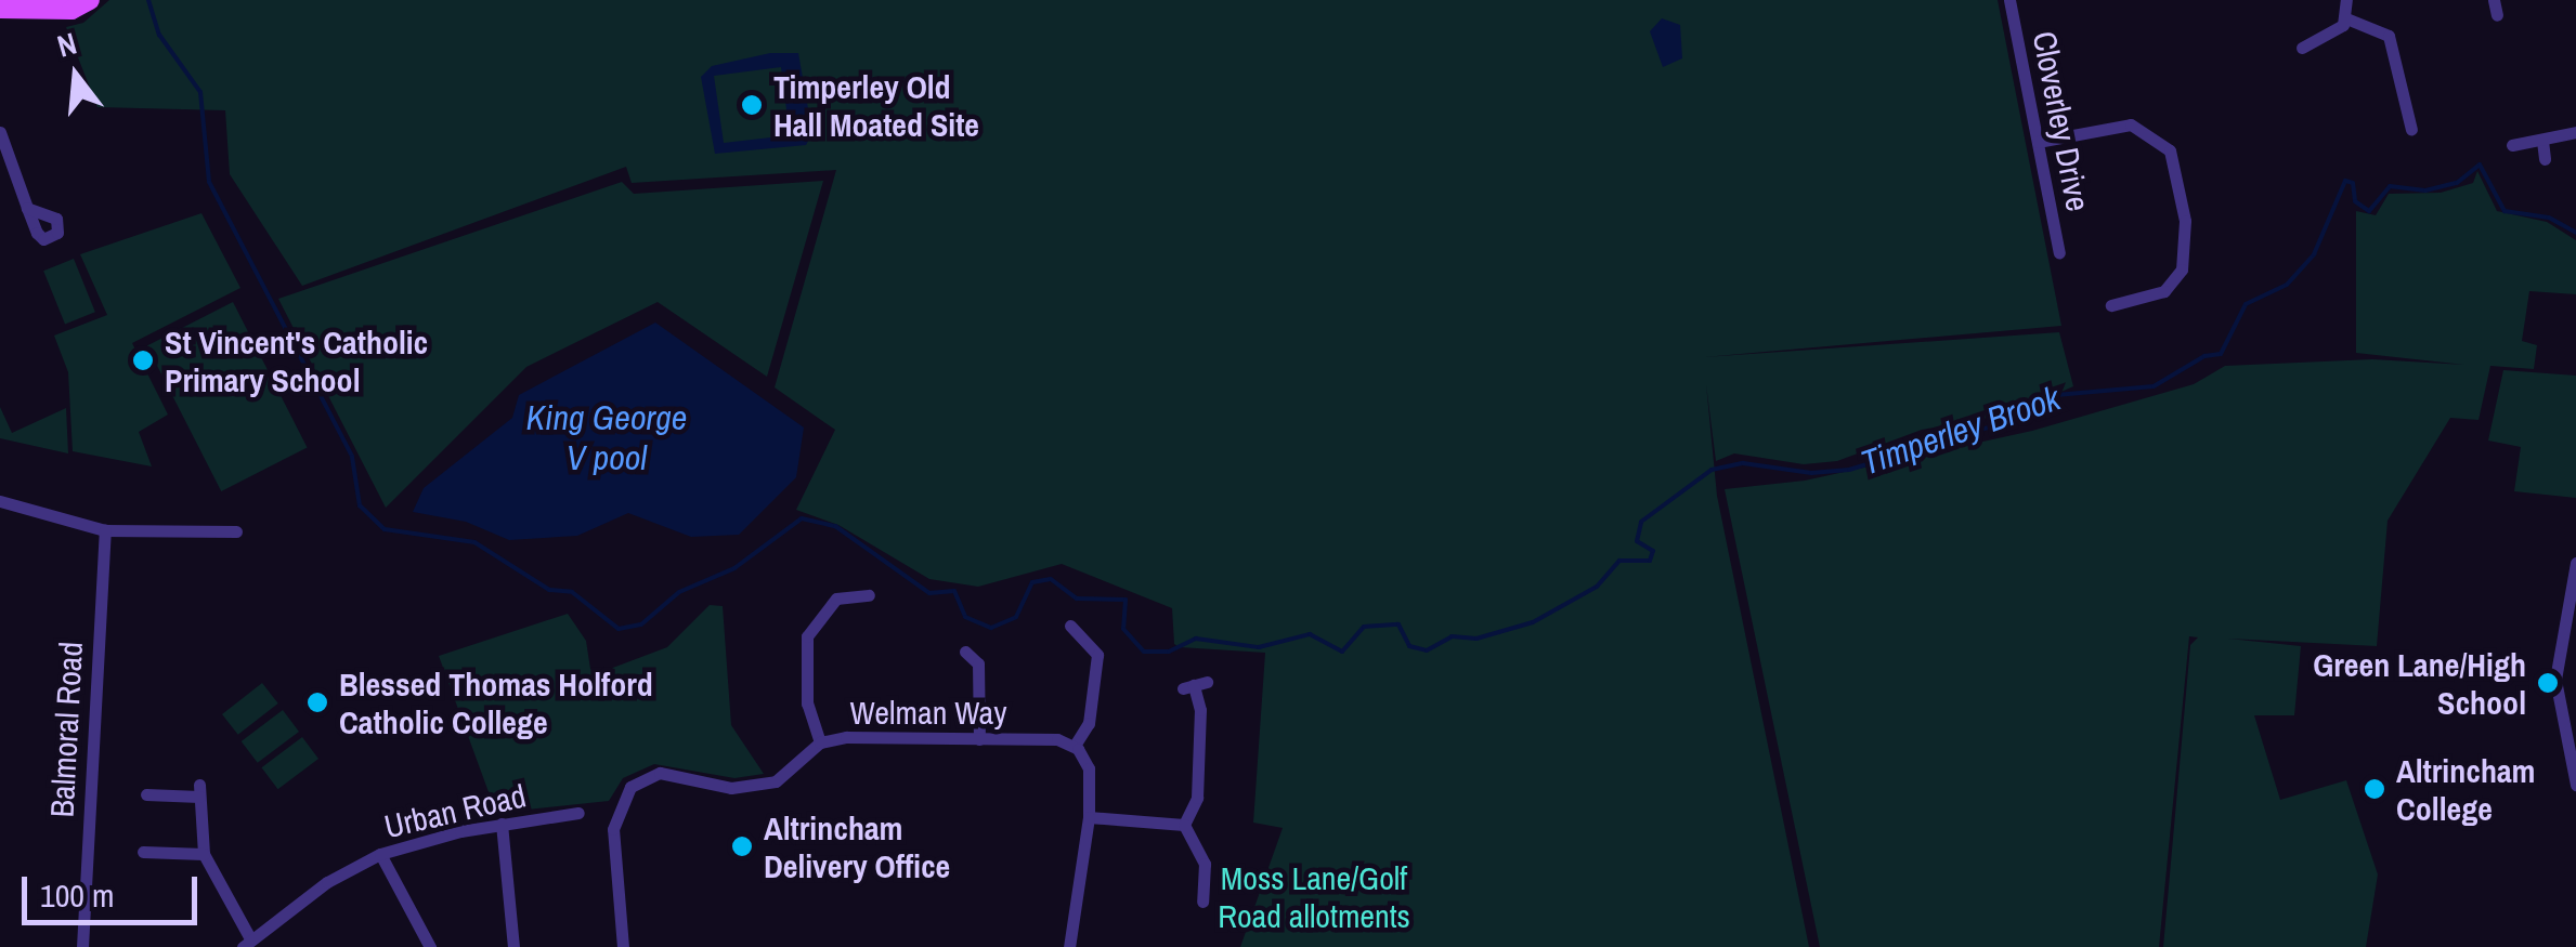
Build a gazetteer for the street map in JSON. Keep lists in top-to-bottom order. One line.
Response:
{"streets":{"street":["Cloverley Drive","Welman Way","Balmoral Road","Urban Road"]},"water":["King George V pool","Timperley Brook"],"parks":["Moss Lane/Golf Road allotments"],"places":["Timperley Old Hall Moated Site","St Vincent's Catholic Primary School","Green Lane/High School","Blessed Thomas Holford Catholic College","Altrincham College","Altrincham Delivery Office"],"scale_bar":"100 m","north":"top"}
